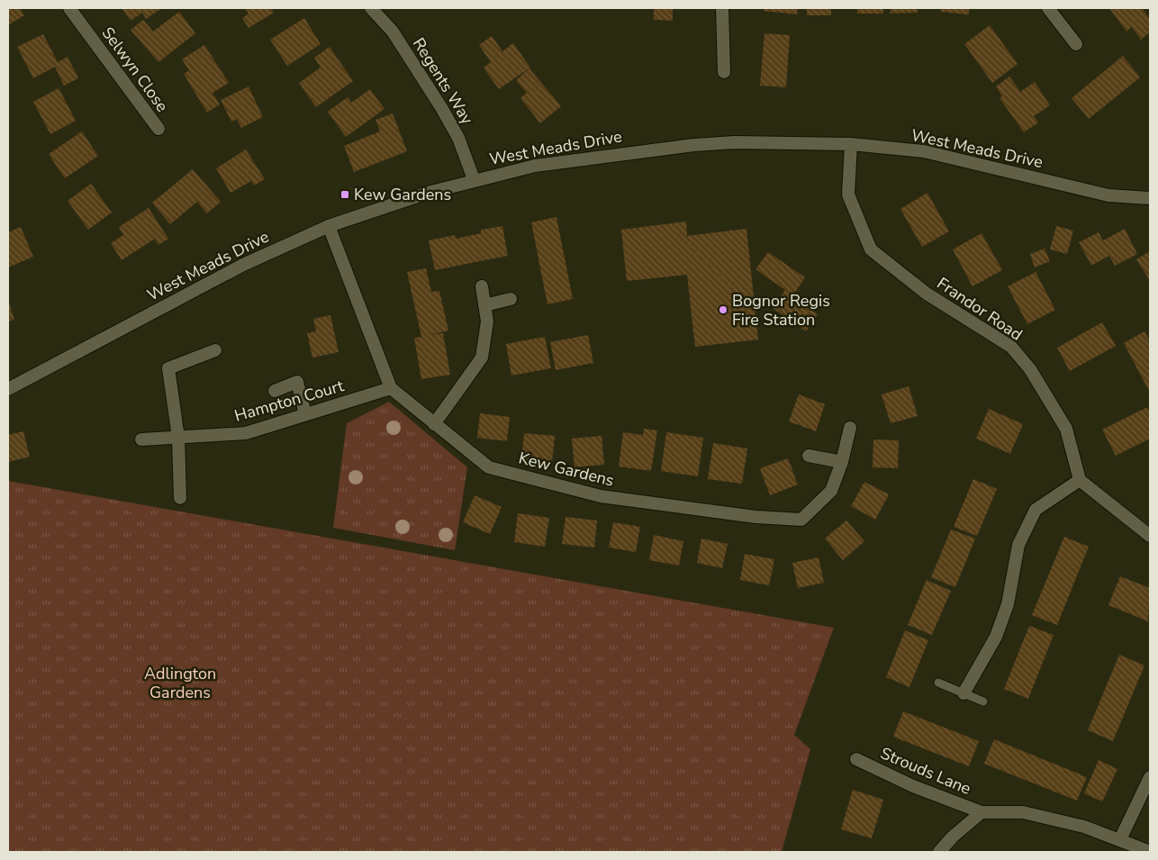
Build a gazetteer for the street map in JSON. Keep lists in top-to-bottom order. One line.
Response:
{"streets":{"street":["Selwyn Close","Regents Way","West Meads Drive","Frandor Road","Hampton Court","Kew Gardens","Strouds Lane"]},"crossings":[["Regents Way","West Meads Drive"],["West Meads Drive","Frandor Road"],["West Meads Drive","Kew Gardens"],["Hampton Court","Kew Gardens"]],"parks":["Adlington Gardens"],"places":{"transit":["Kew Gardens"],"other":["Bognor Regis Fire Station"]}}
